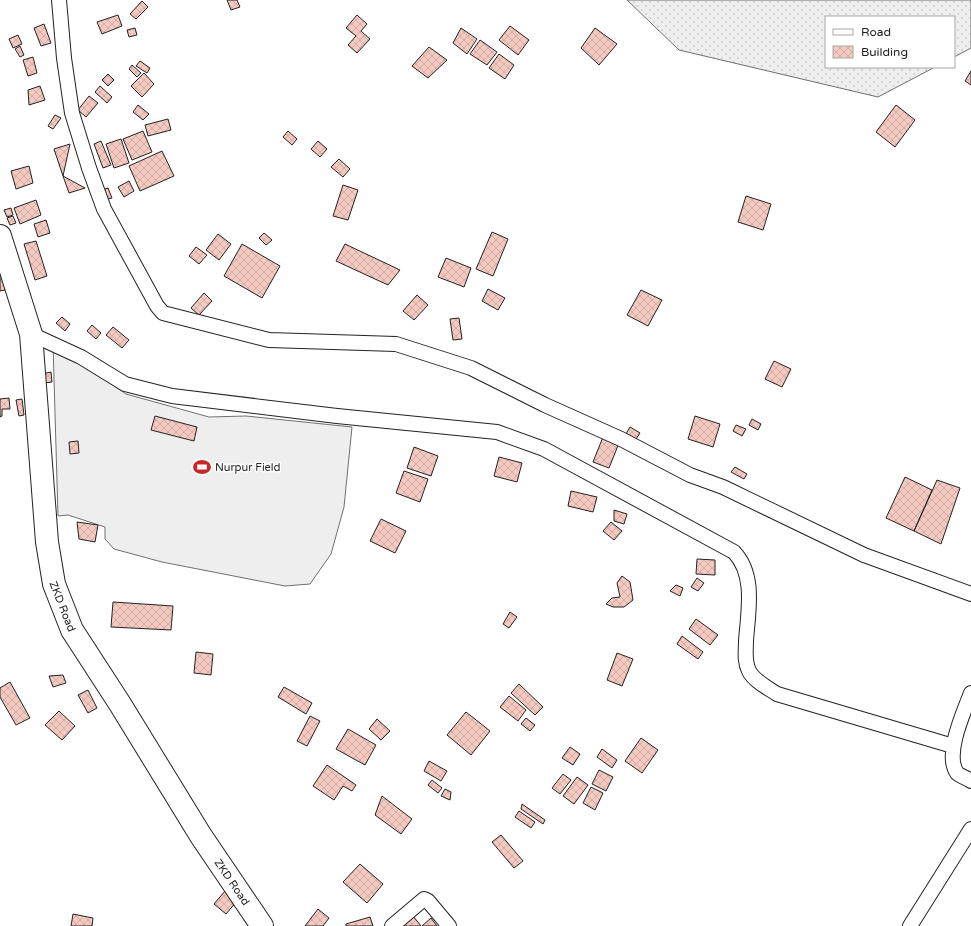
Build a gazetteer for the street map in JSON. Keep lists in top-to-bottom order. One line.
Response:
{"streets":{"main road":["ZKD Road"]},"places":{"sports":["Nurpur Field"]},"legend":["Road","Building"]}
